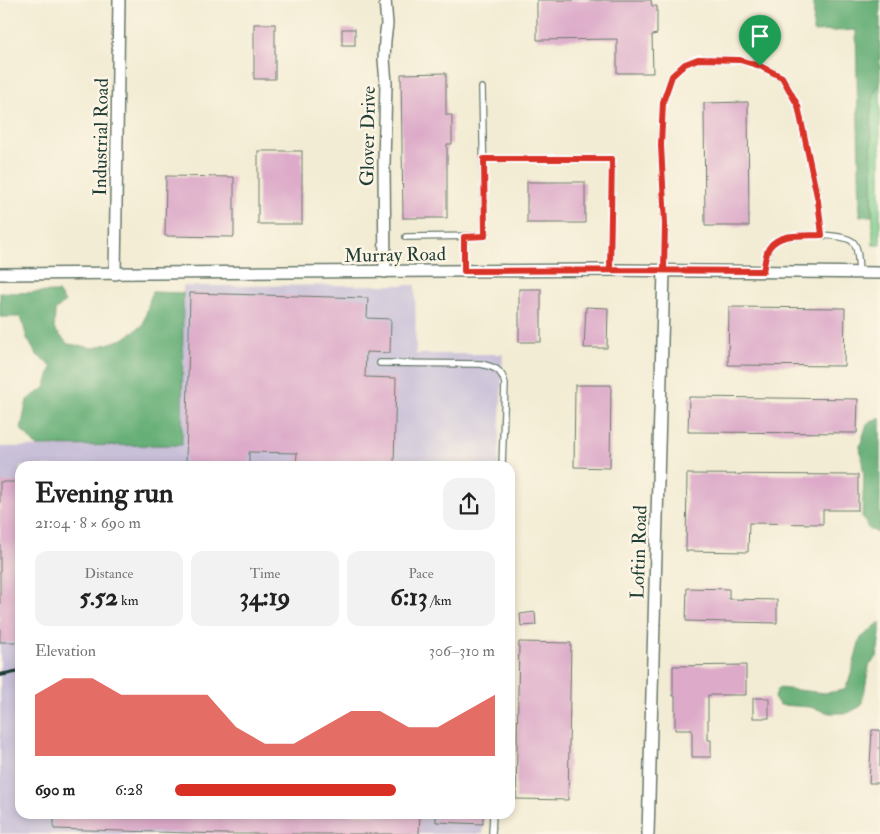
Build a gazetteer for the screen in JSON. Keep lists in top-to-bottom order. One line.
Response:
{"streets":{"street":["Glover Drive","Industrial Road","Murray Road","Loftin Road"]},"crossings":[["Glover Drive","Murray Road"],["Industrial Road","Murray Road"],["Murray Road","Loftin Road"]],"page":{"heading":["Evening run","21:04 · 8 × 690 m"],"stats":[["Distance","5.52 km"],["Time","34:19"],["Pace","6:13 /km"]],"chart":["Elevation","306–310 m"],"list":[{"name":"690 m","note":"6:28"}]}}
